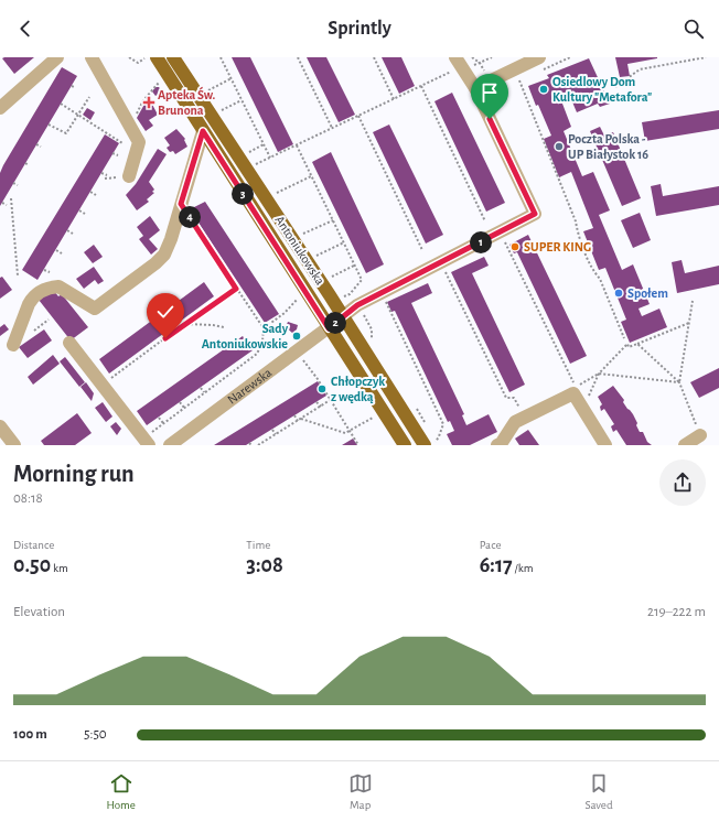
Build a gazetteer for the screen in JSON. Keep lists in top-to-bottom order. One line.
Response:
{"streets":{"main road":["Antoniukowska"],"street":["Narewska"]},"crossings":[["Antoniukowska","Narewska"]],"places":{"other":["Osiedlowy Dom Kultury \"Metafora\"","Poczta Polska - UP Białystok 16","SUPER KING","Społem","Sady Antoniukowskie","Chłopczyk z wędką"],"health":["Apteka Św. Brunona"]},"page":{"header":"Sprintly","pins":["3","4","1","2"],"heading":["Morning run","08:18"],"stats":[["Distance","0.50 km"],["Time","3:08"],["Pace","6:17 /km"]],"chart":["Elevation","219–222 m"],"list":[{"name":"100 m","note":"5:50"}],"tabs":["Home","Map","Saved"]}}
